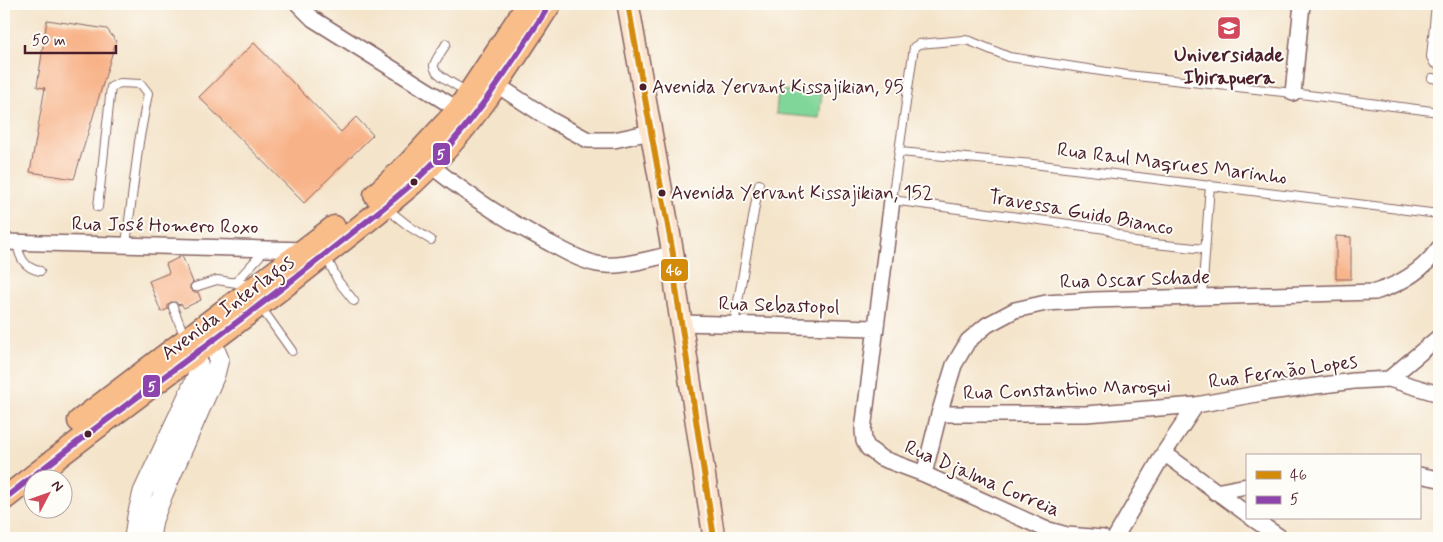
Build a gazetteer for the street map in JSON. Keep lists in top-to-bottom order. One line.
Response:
{"streets":{"main road":["Avenida Interlagos"],"street":["Rua José Homero Roxo","Rua Oscar Schade","Rua Sebastopol","Rua Fernão Lopes","Rua Constantino Maroqui","Rua Djalma Correia"],"lane":["Rua Raul Maqrues Marinho","Travessa Guido Bianco"]},"crossings":[["Rua José Homero Roxo","Avenida Interlagos"],["Rua Oscar Schade","Rua Constantino Maroqui"],["Rua Oscar Schade","Rua Djalma Correia"],["Rua Sebastopol","Rua Djalma Correia"],["Rua Fernão Lopes","Rua Constantino Maroqui"]],"places":{"school or university":["Universidade Ibirapuera"],"other":["Avenida Yervant Kissajikian, 95","Avenida Yervant Kissajikian, 152"]},"lines":["transit line 46","transit line 5"],"legend":["46","5"],"scale_bar":"50 m","north":"top right"}
